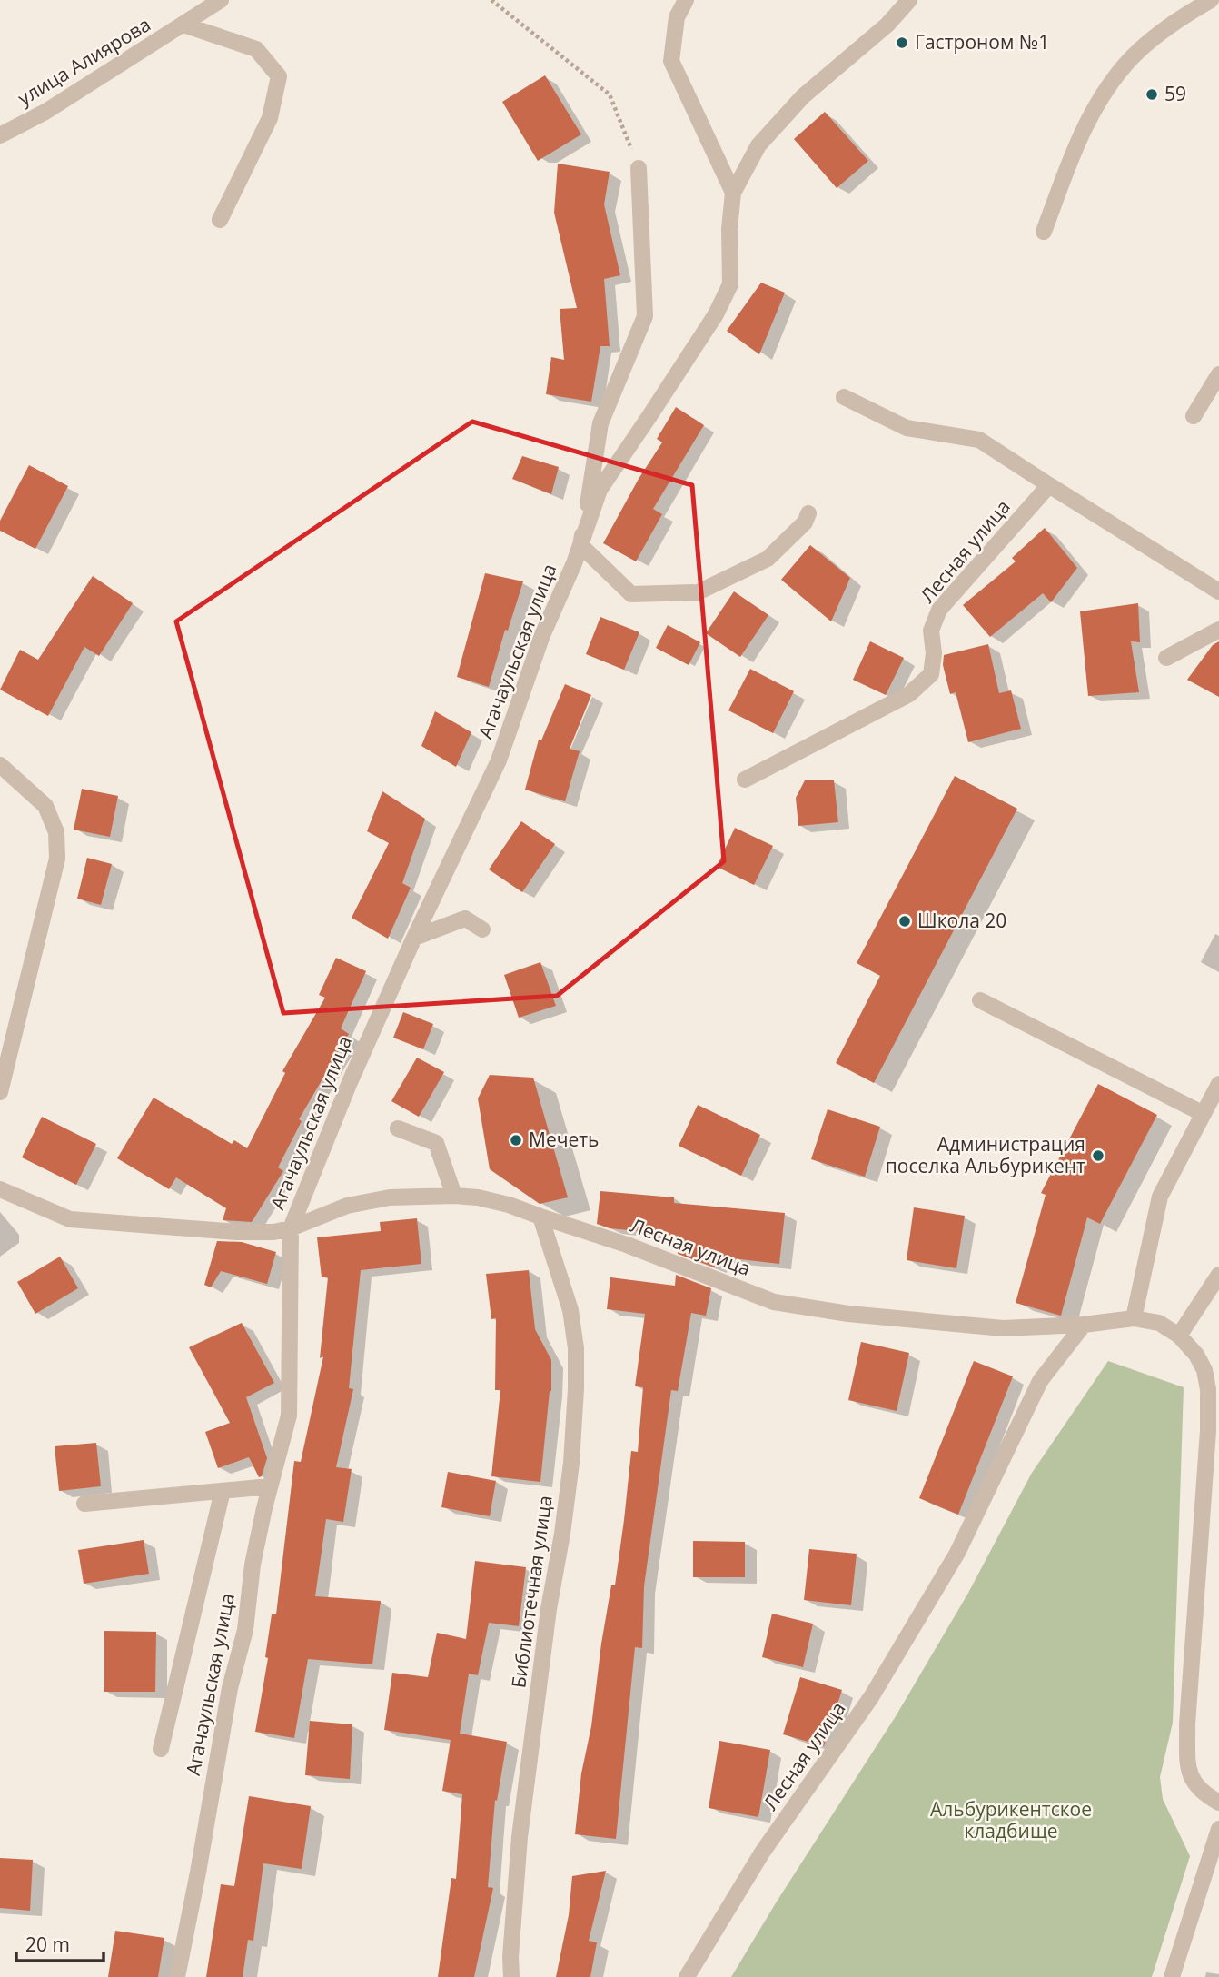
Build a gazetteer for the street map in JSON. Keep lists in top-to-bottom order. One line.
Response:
{"streets":{"street":["улица Алиярова","Лесная улица","Агачаульская улица","Библиотечная улица"]},"crossings":[["Лесная улица","Агачаульская улица"],["Лесная улица","Библиотечная улица"]],"parks":["Альбурикентское кладбище"],"places":["Гастроном №1","59","Школа 20","Мечеть","Администрация поселка Альбурикент"],"scale_bar":"20 m"}
